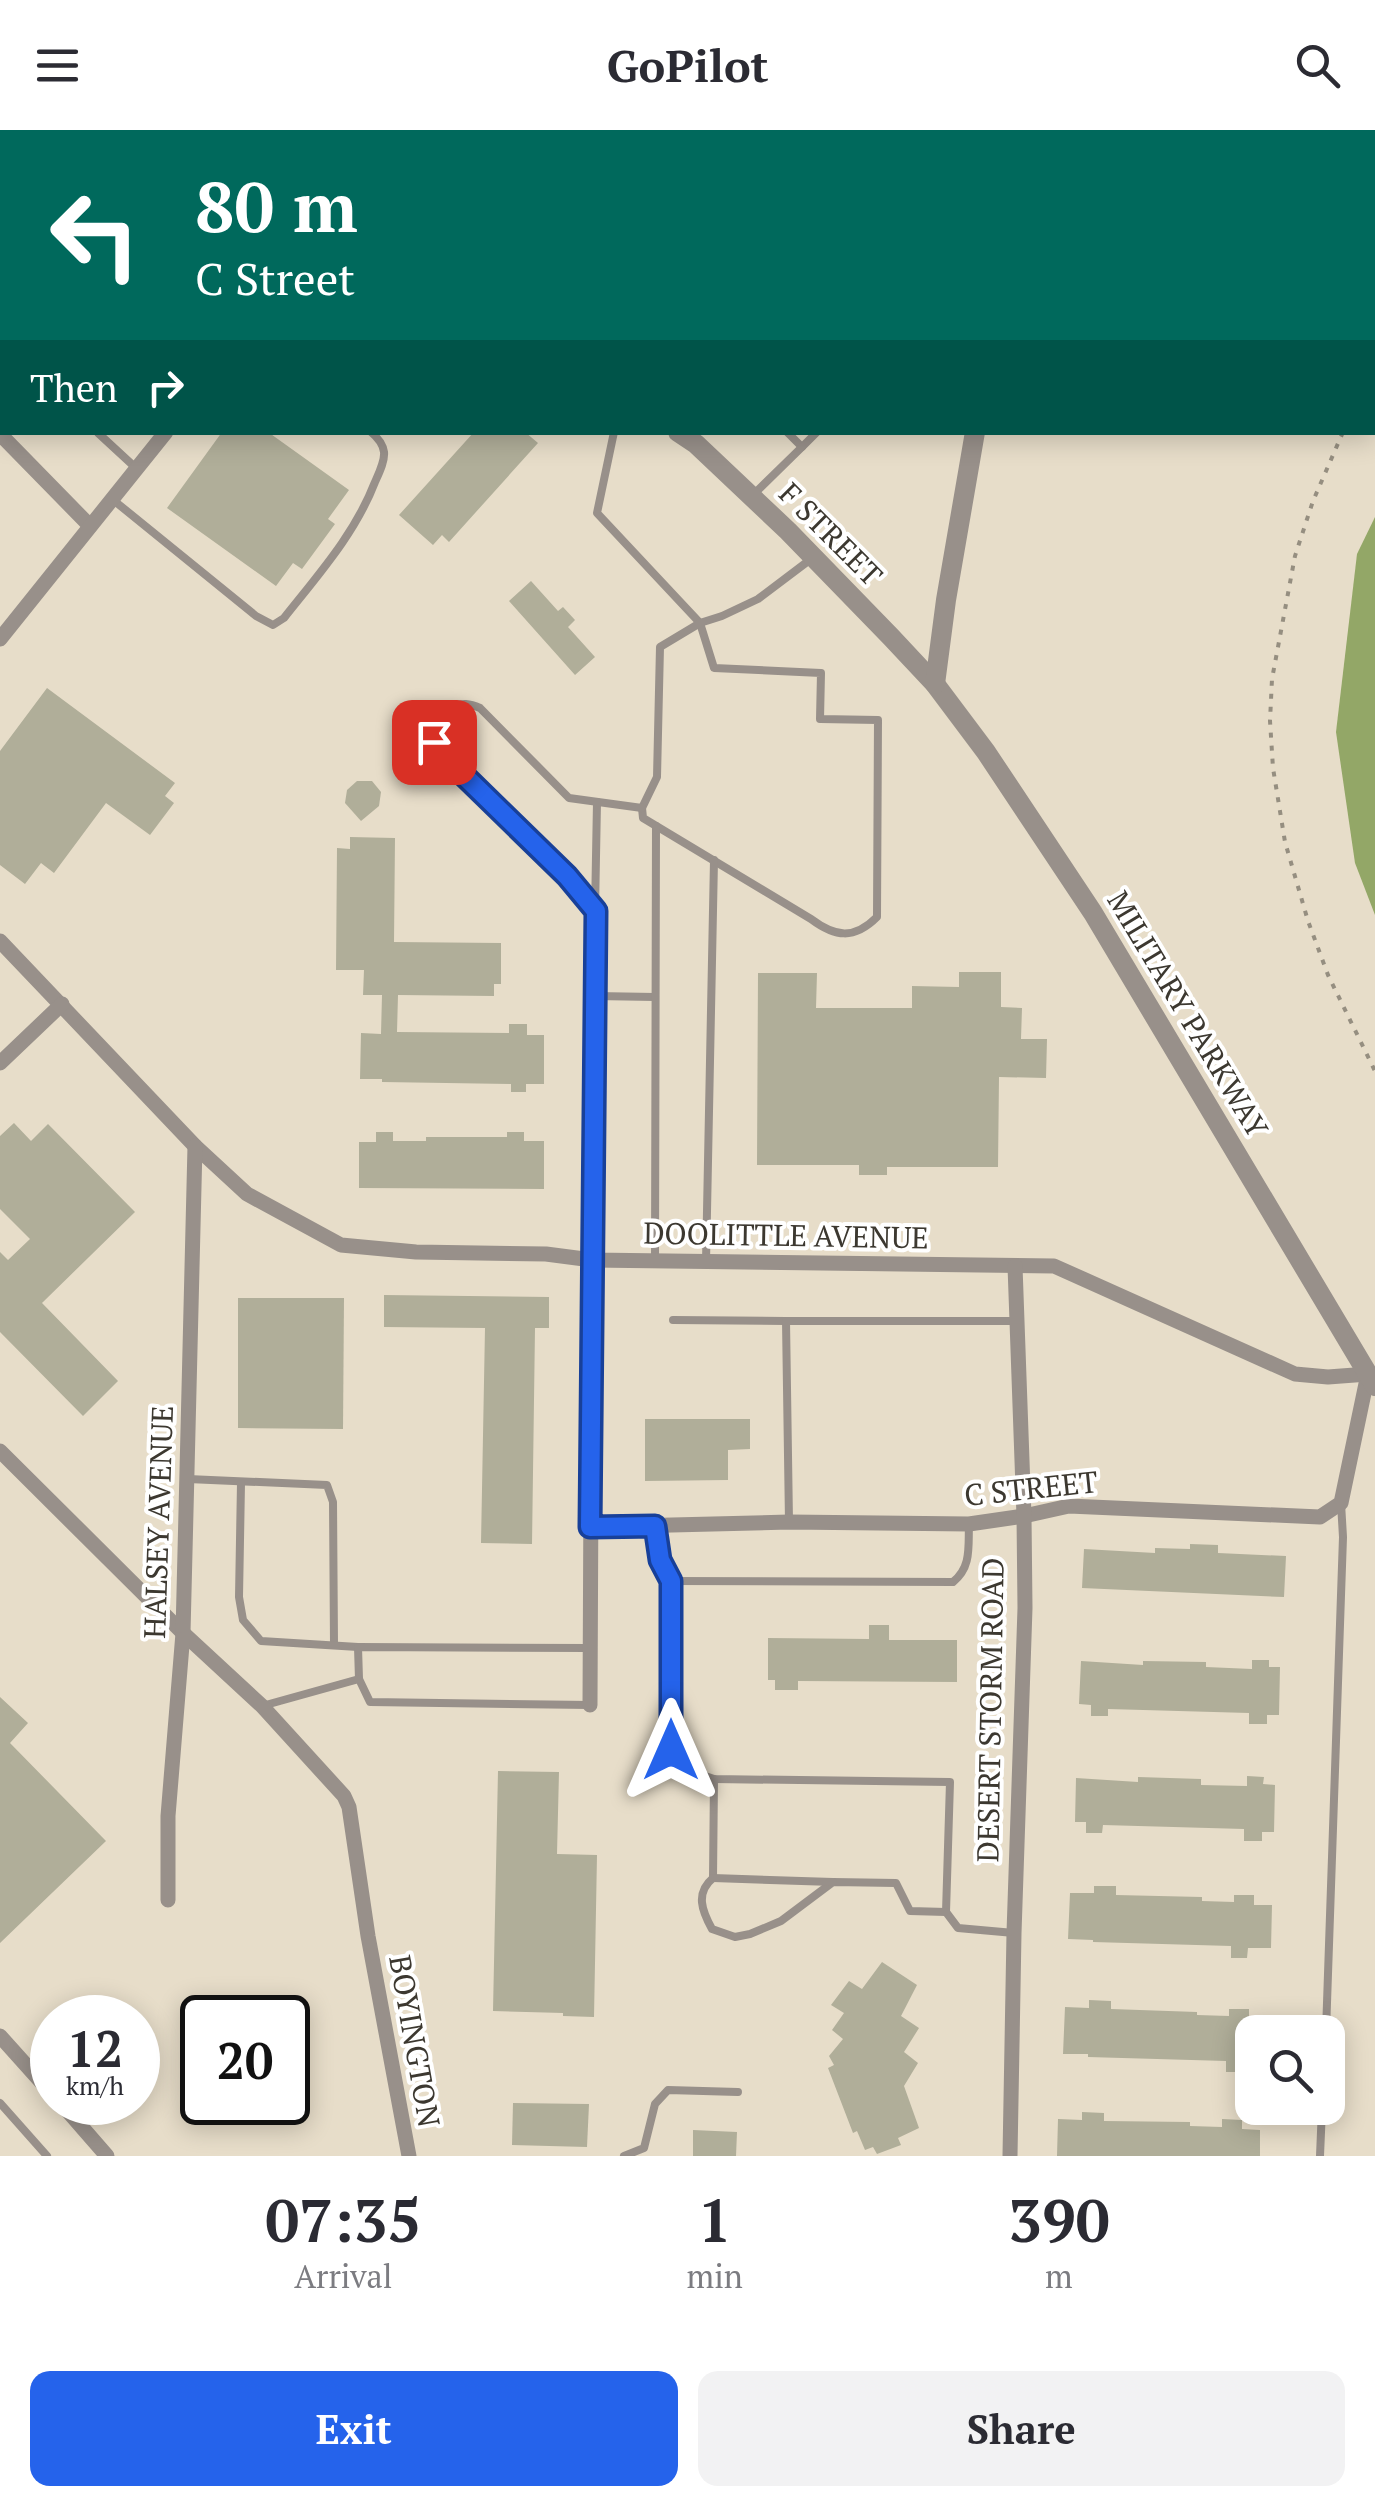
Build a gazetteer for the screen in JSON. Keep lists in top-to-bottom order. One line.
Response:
{"streets":{"street":["F STREET","MILITARY PARKWAY","DOOLITTLE AVENUE","C STREET","HALSEY AVENUE","DESERT STORM ROAD","BOYINGTON"]},"crossings":[["F STREET","MILITARY PARKWAY"],["MILITARY PARKWAY","DOOLITTLE AVENUE"],["DOOLITTLE AVENUE","HALSEY AVENUE"],["DOOLITTLE AVENUE","DESERT STORM ROAD"],["C STREET","DESERT STORM ROAD"],["HALSEY AVENUE","BOYINGTON"]],"page":{"header":"GoPilot","turn":["80 m","C Street"],"then":"Then","speed":"12 km/h","limit":"20","eta":["07:35","Arrival","1","min","390","m"],"buttons":["Exit","Share"]}}
